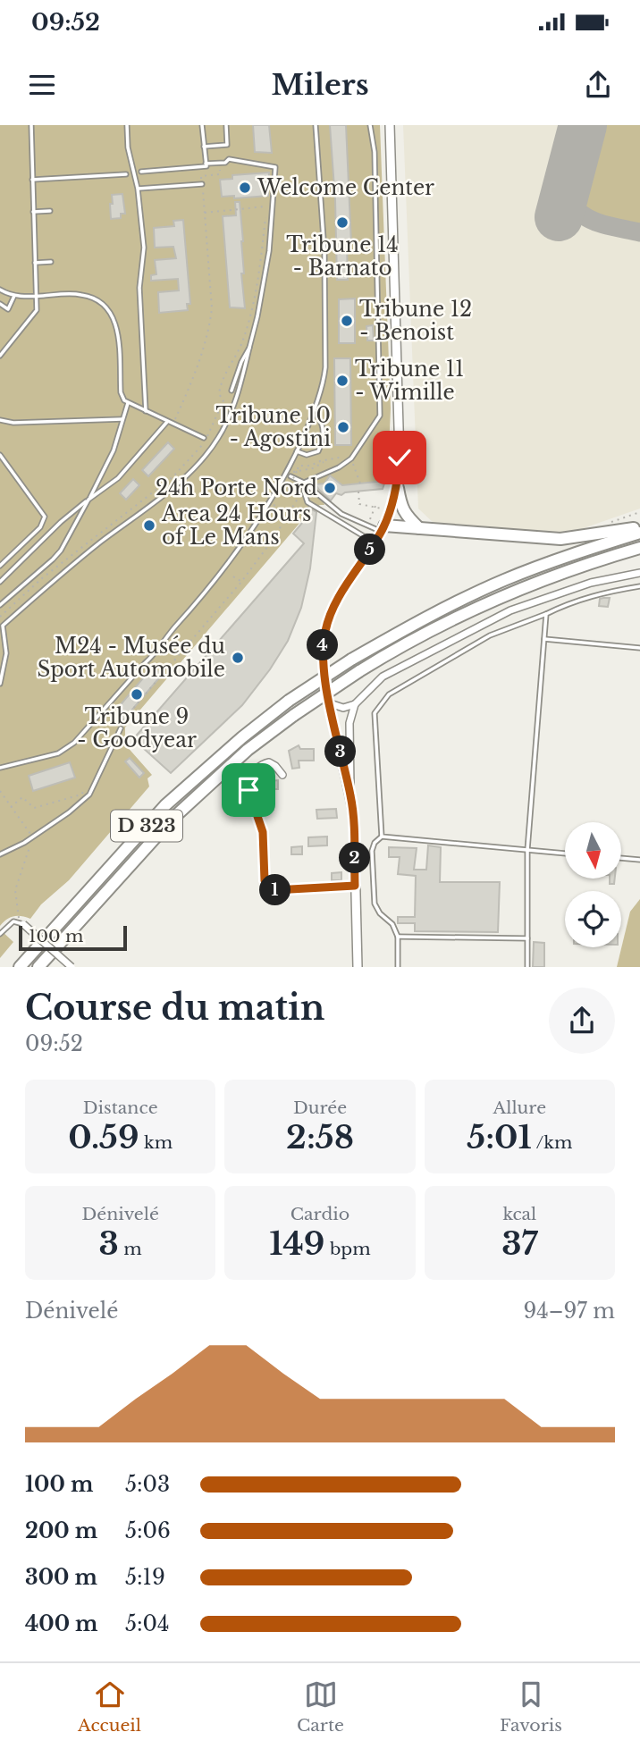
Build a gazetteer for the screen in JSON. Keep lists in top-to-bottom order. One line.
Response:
{"streets":{"highway":["D 323"]},"places":["Welcome Center","Tribune 14 - Barnato","Tribune 12 - Benoist","Tribune 11 - Wimille","Tribune 10 - Agostini","24h Porte Nord","Area 24 Hours of Le Mans","M24 - Musée du Sport Automobile","Tribune 9 - Goodyear"],"scale_bar":"100 m","north":"bottom","page":{"status":"09:52","header":"Milers","pins":["5","4","3","2","1"],"scale":"100 m","heading":["Course du matin","09:52"],"stats":[["Distance","0.59 km"],["Durée","2:58"],["Allure","5:01 /km"],["Dénivelé","3 m"],["Cardio","149 bpm"],["kcal","37"]],"chart":["Dénivelé","94–97 m"],"list":[{"name":"100 m","note":"5:03"},{"name":"200 m","note":"5:06"},{"name":"300 m","note":"5:19"},{"name":"400 m","note":"5:04"}],"tabs":["Accueil","Carte","Favoris"]}}
